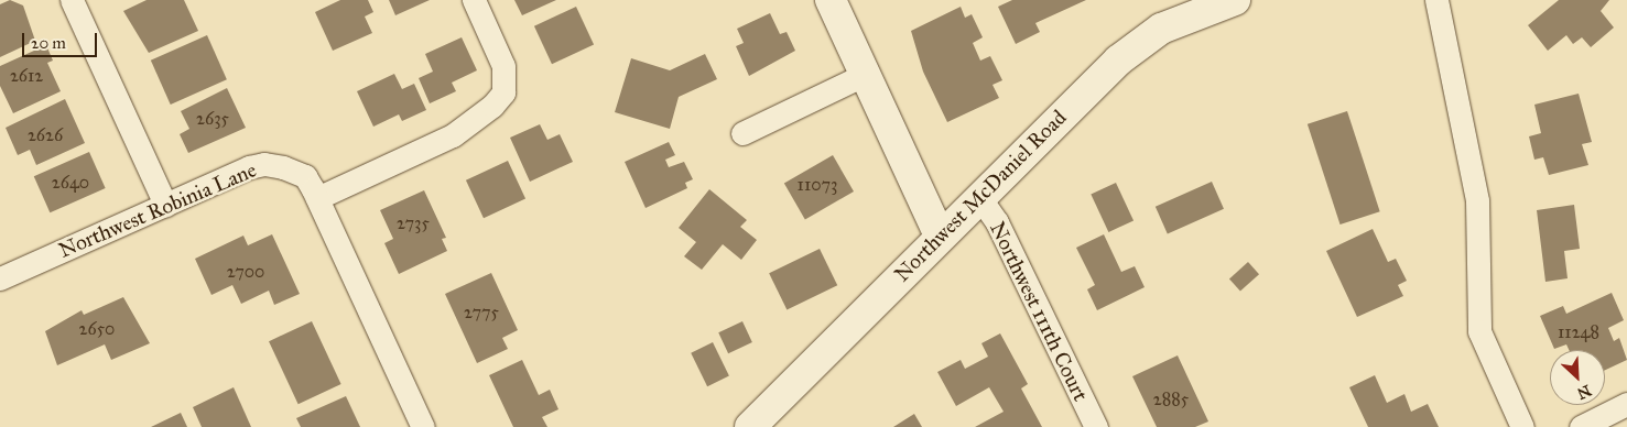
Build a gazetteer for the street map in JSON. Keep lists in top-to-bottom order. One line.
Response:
{"streets":{"street":["Northwest McDaniel Road","Northwest Robinia Lane","Northwest 111th Court"]},"crossings":[["Northwest McDaniel Road","Northwest 111th Court"]],"house_numbers":["2612","2635","2626","2640","11073","2735","2700","2775","2650","11248","2885"],"scale_bar":"20 m","north":"bottom right"}
